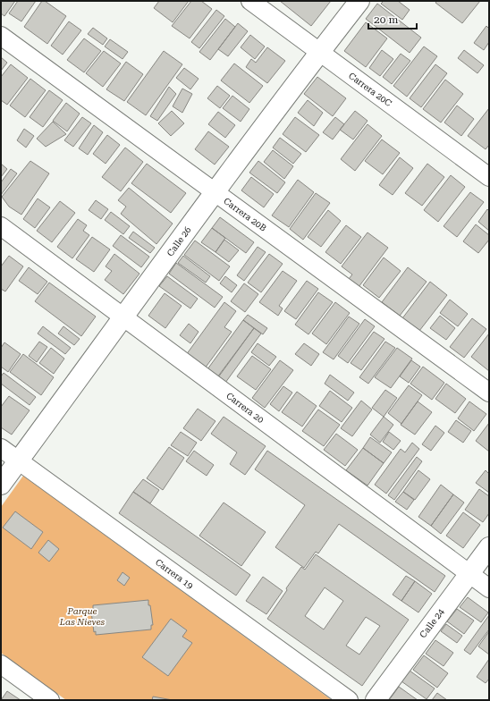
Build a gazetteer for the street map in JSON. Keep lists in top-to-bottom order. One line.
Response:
{"streets":{"street":["Carrera 20C","Carrera 20B","Calle 26","Carrera 20","Carrera 19","Calle 24"]},"crossings":[["Carrera 20C","Calle 26"],["Carrera 20B","Calle 26"],["Calle 26","Carrera 20"],["Calle 26","Carrera 19"],["Carrera 20","Calle 24"]],"parks":["Parque Las Nieves"],"scale_bar":"20 m"}
